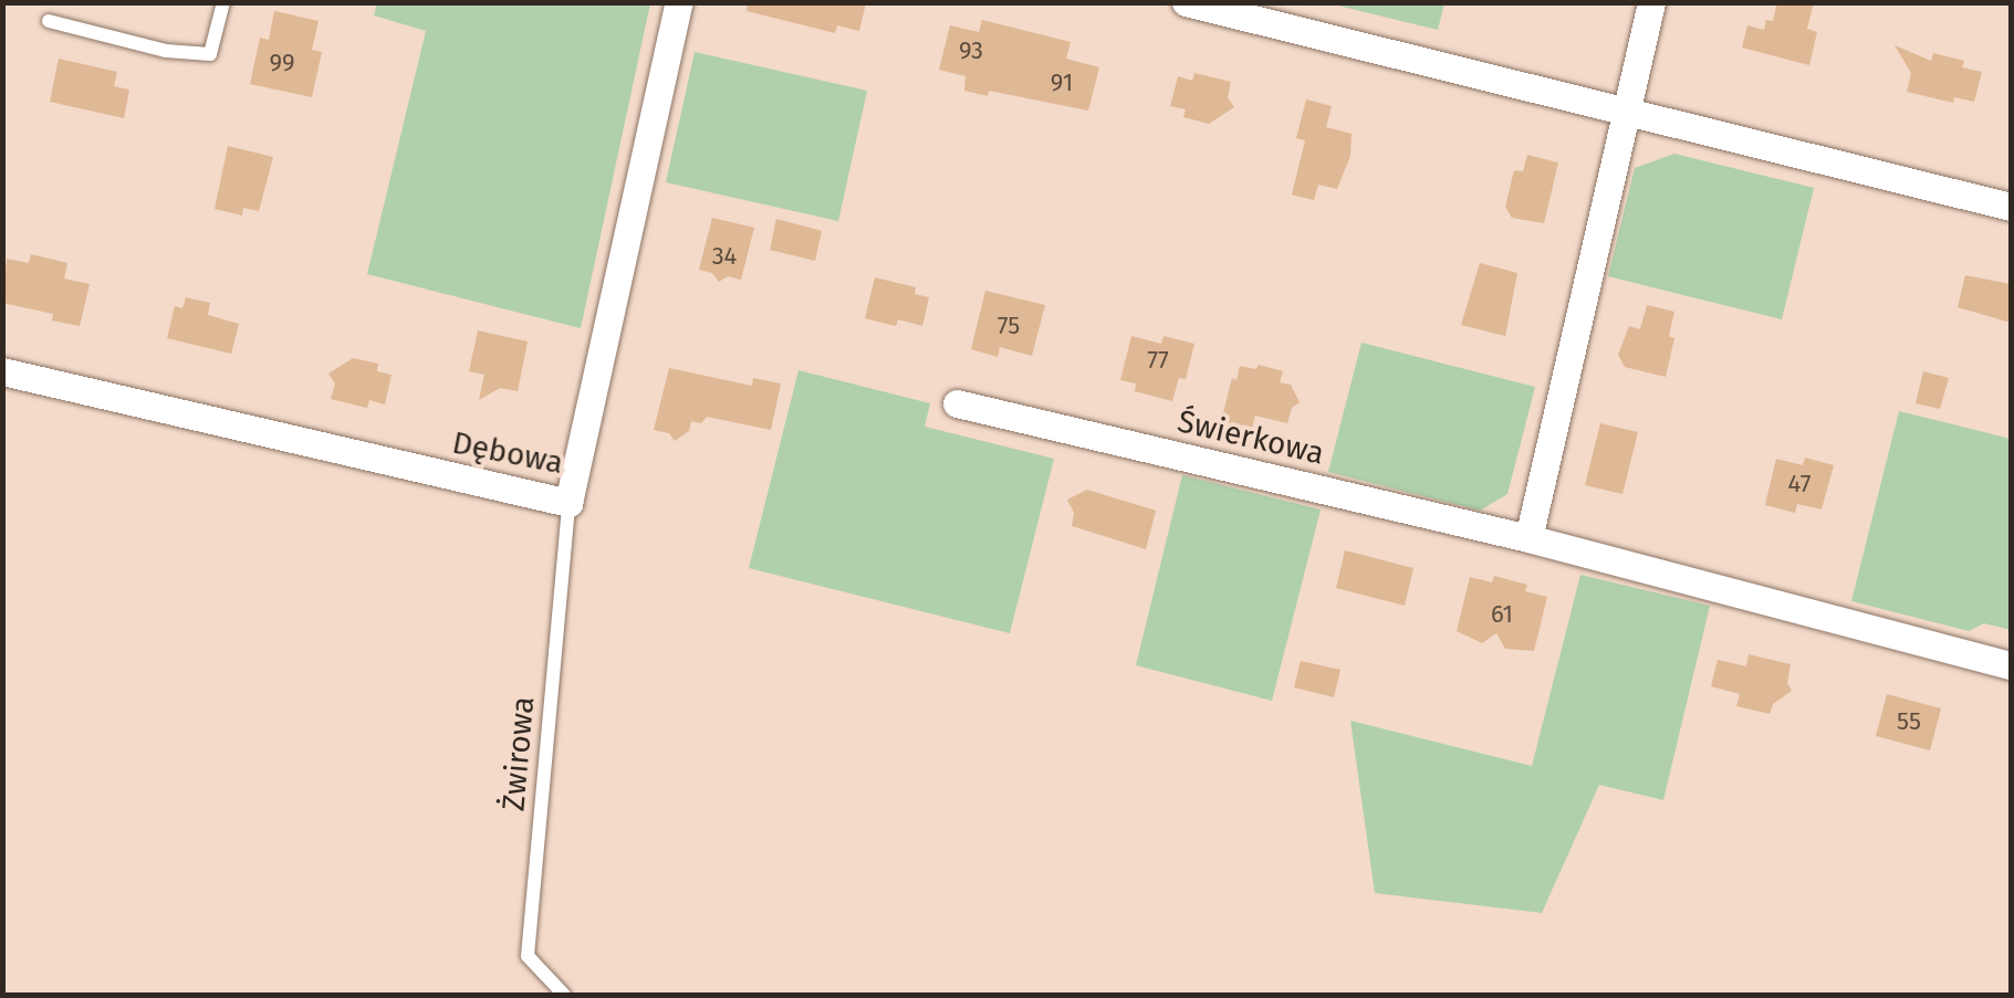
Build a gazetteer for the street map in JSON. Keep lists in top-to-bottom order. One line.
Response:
{"streets":{"street":["Świerkowa","Dębowa"],"lane":["Żwirowa"]},"crossings":[["Dębowa","Żwirowa"]],"house_numbers":["93","99","91","34","75","77","47","61","55"]}
